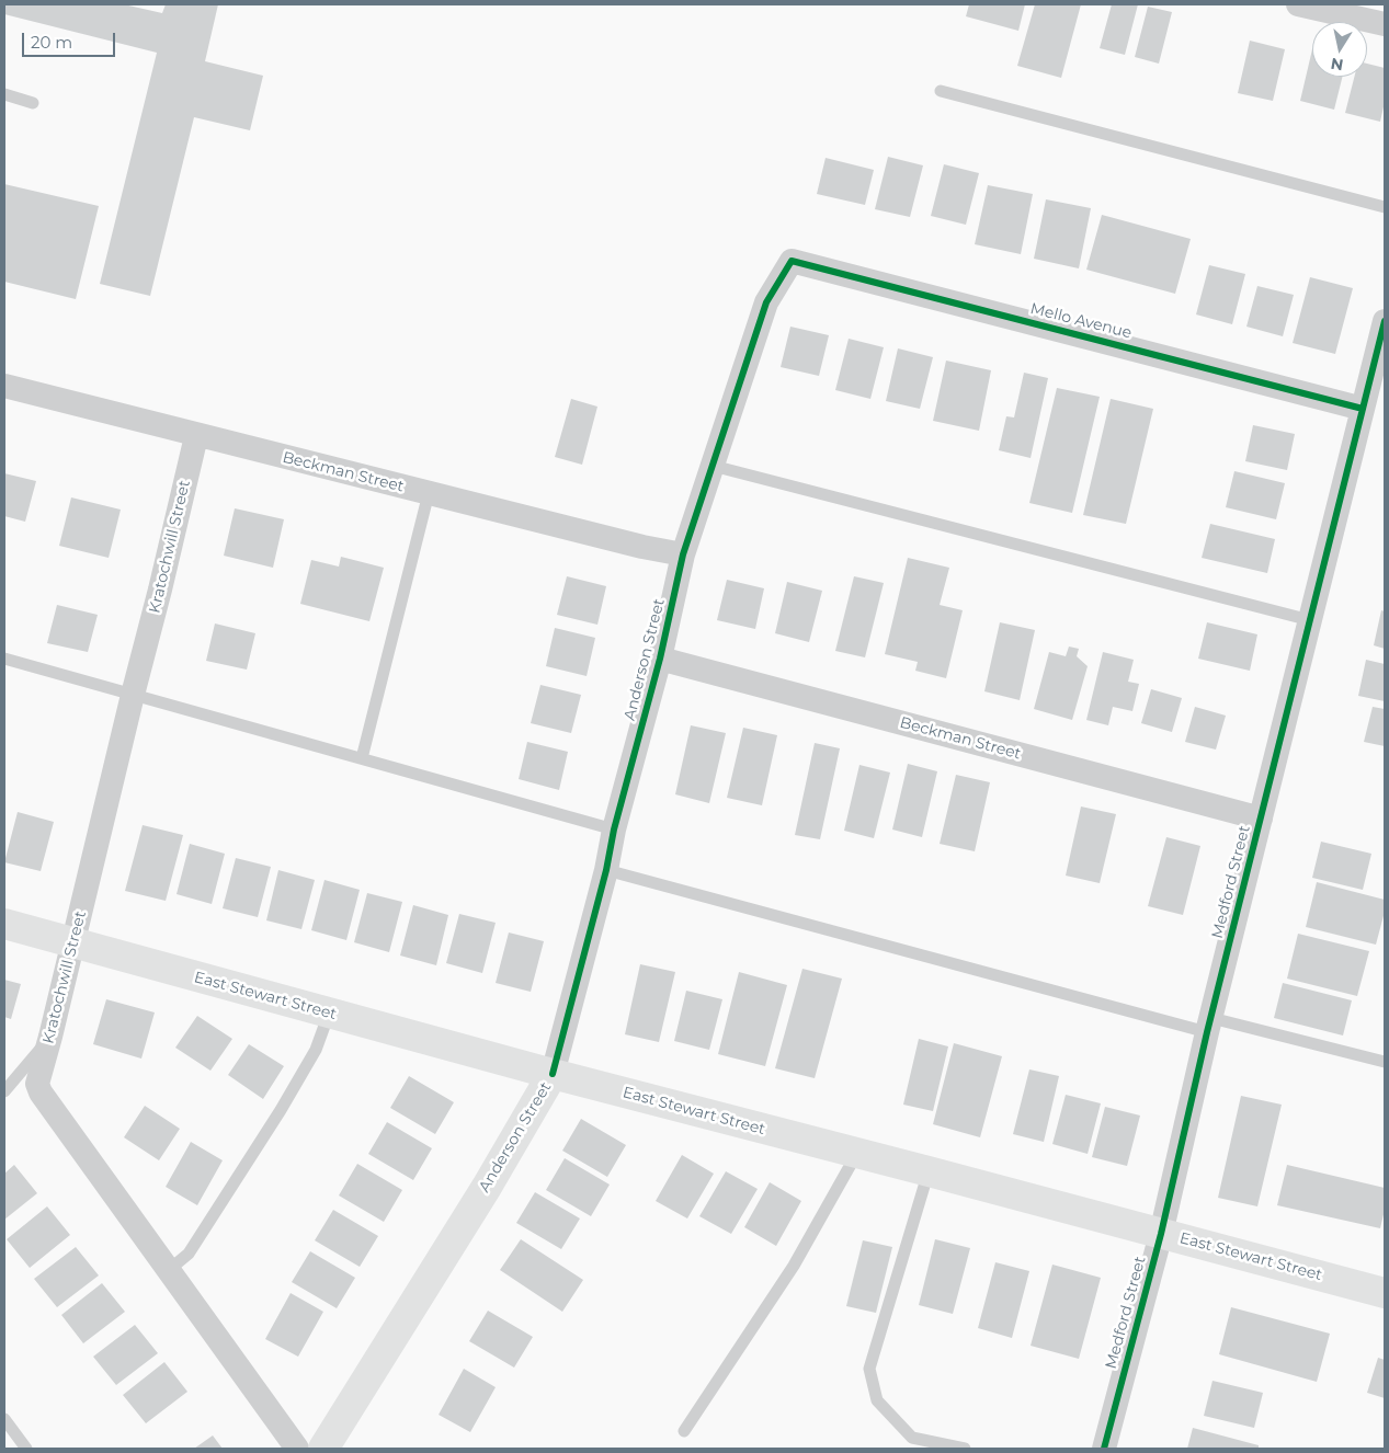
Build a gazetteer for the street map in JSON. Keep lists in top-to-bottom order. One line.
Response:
{"streets":{"main road":["Anderson Street","East Stewart Street"],"street":["Mello Avenue","Beckman Street","Kratochwill Street","Medford Street"]},"crossings":[["Mello Avenue","Anderson Street"],["Mello Avenue","Medford Street"],["Beckman Street","Kratochwill Street"],["Beckman Street","Anderson Street"],["Beckman Street","Medford Street"],["Kratochwill Street","East Stewart Street"],["Anderson Street","East Stewart Street"],["Medford Street","East Stewart Street"]],"scale_bar":"20 m","north":"bottom"}
